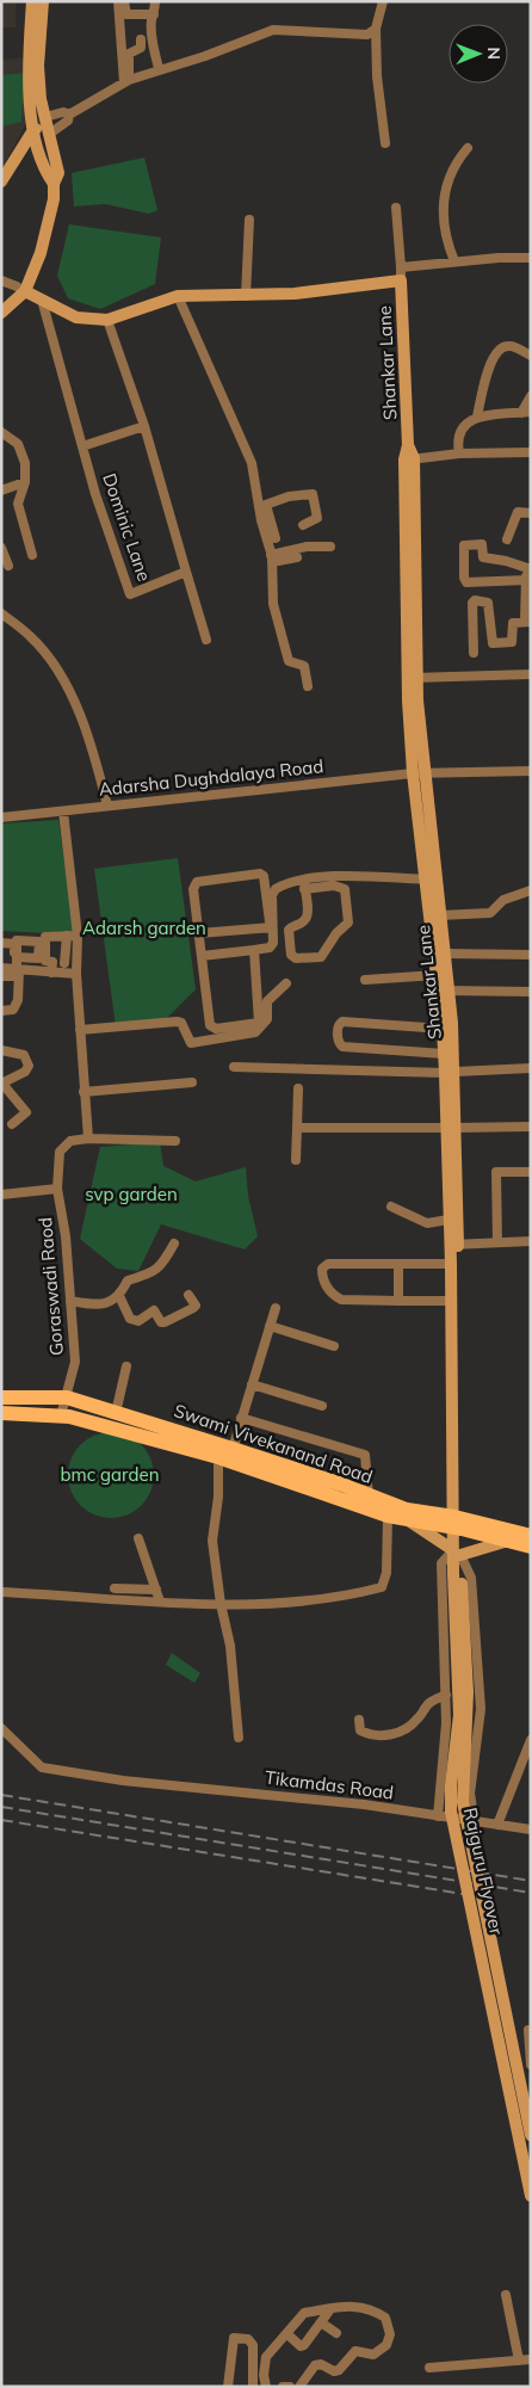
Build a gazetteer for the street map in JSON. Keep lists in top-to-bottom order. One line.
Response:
{"streets":{"main road":["Swami Vivekanand Road"],"street":["Shankar Lane","Dominic Lane","Adarsha Dughdalaya Road","Goraswadi Raod","Tikamdas Road","Rajguru Flyover"]},"crossings":[["Shankar Lane","Adarsha Dughdalaya Road"],["Shankar Lane","Swami Vivekanand Road"],["Shankar Lane","Rajguru Flyover"],["Goraswadi Raod","Swami Vivekanand Road"],["Swami Vivekanand Road","Rajguru Flyover"]],"parks":["Adarsh garden","svp garden","bmc garden"],"north":"right"}
